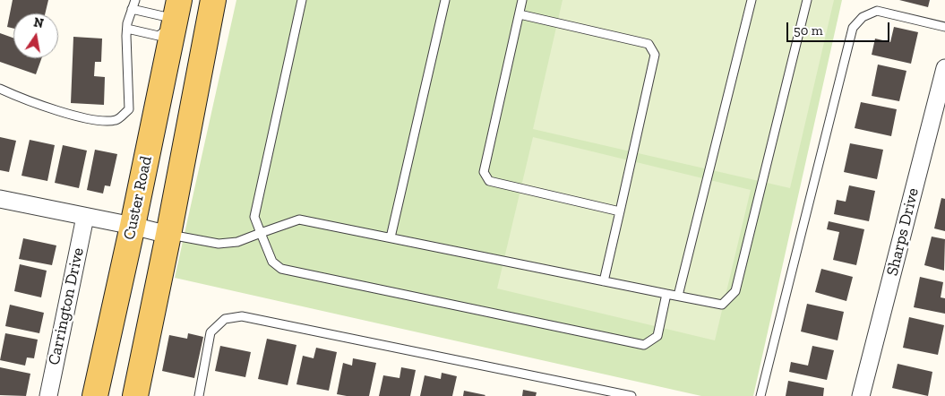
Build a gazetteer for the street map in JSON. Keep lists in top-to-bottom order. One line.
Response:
{"streets":{"main road":["Custer Road"],"street":["Sharps Drive","Carrington Drive"]},"scale_bar":"50 m","north":"top"}
